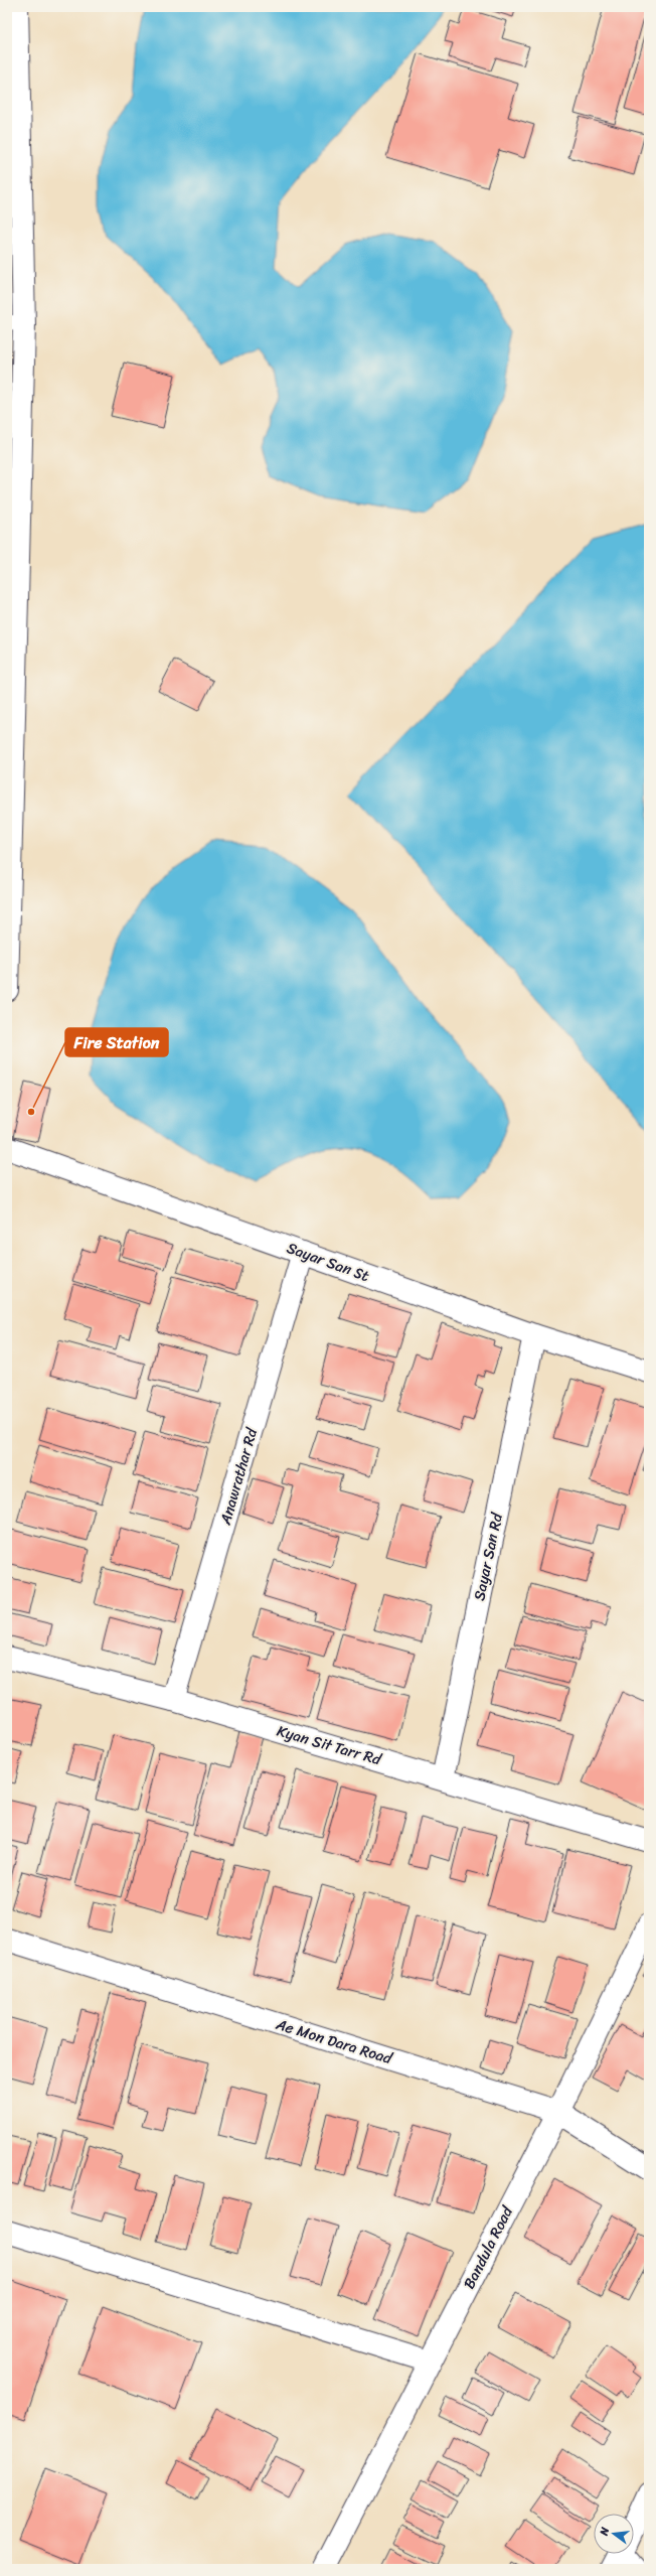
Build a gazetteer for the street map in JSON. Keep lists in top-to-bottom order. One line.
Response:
{"streets":{"street":["Sayar San St","Anawrathar Rd","Sayar San Rd","Kyan Sit Tarr Rd","Ae Mon Dara Road","Bandula Road"]},"crossings":[["Sayar San St","Anawrathar Rd"],["Sayar San St","Sayar San Rd"],["Anawrathar Rd","Kyan Sit Tarr Rd"],["Sayar San Rd","Kyan Sit Tarr Rd"],["Ae Mon Dara Road","Bandula Road"]],"places":["Fire Station"],"north":"left"}
